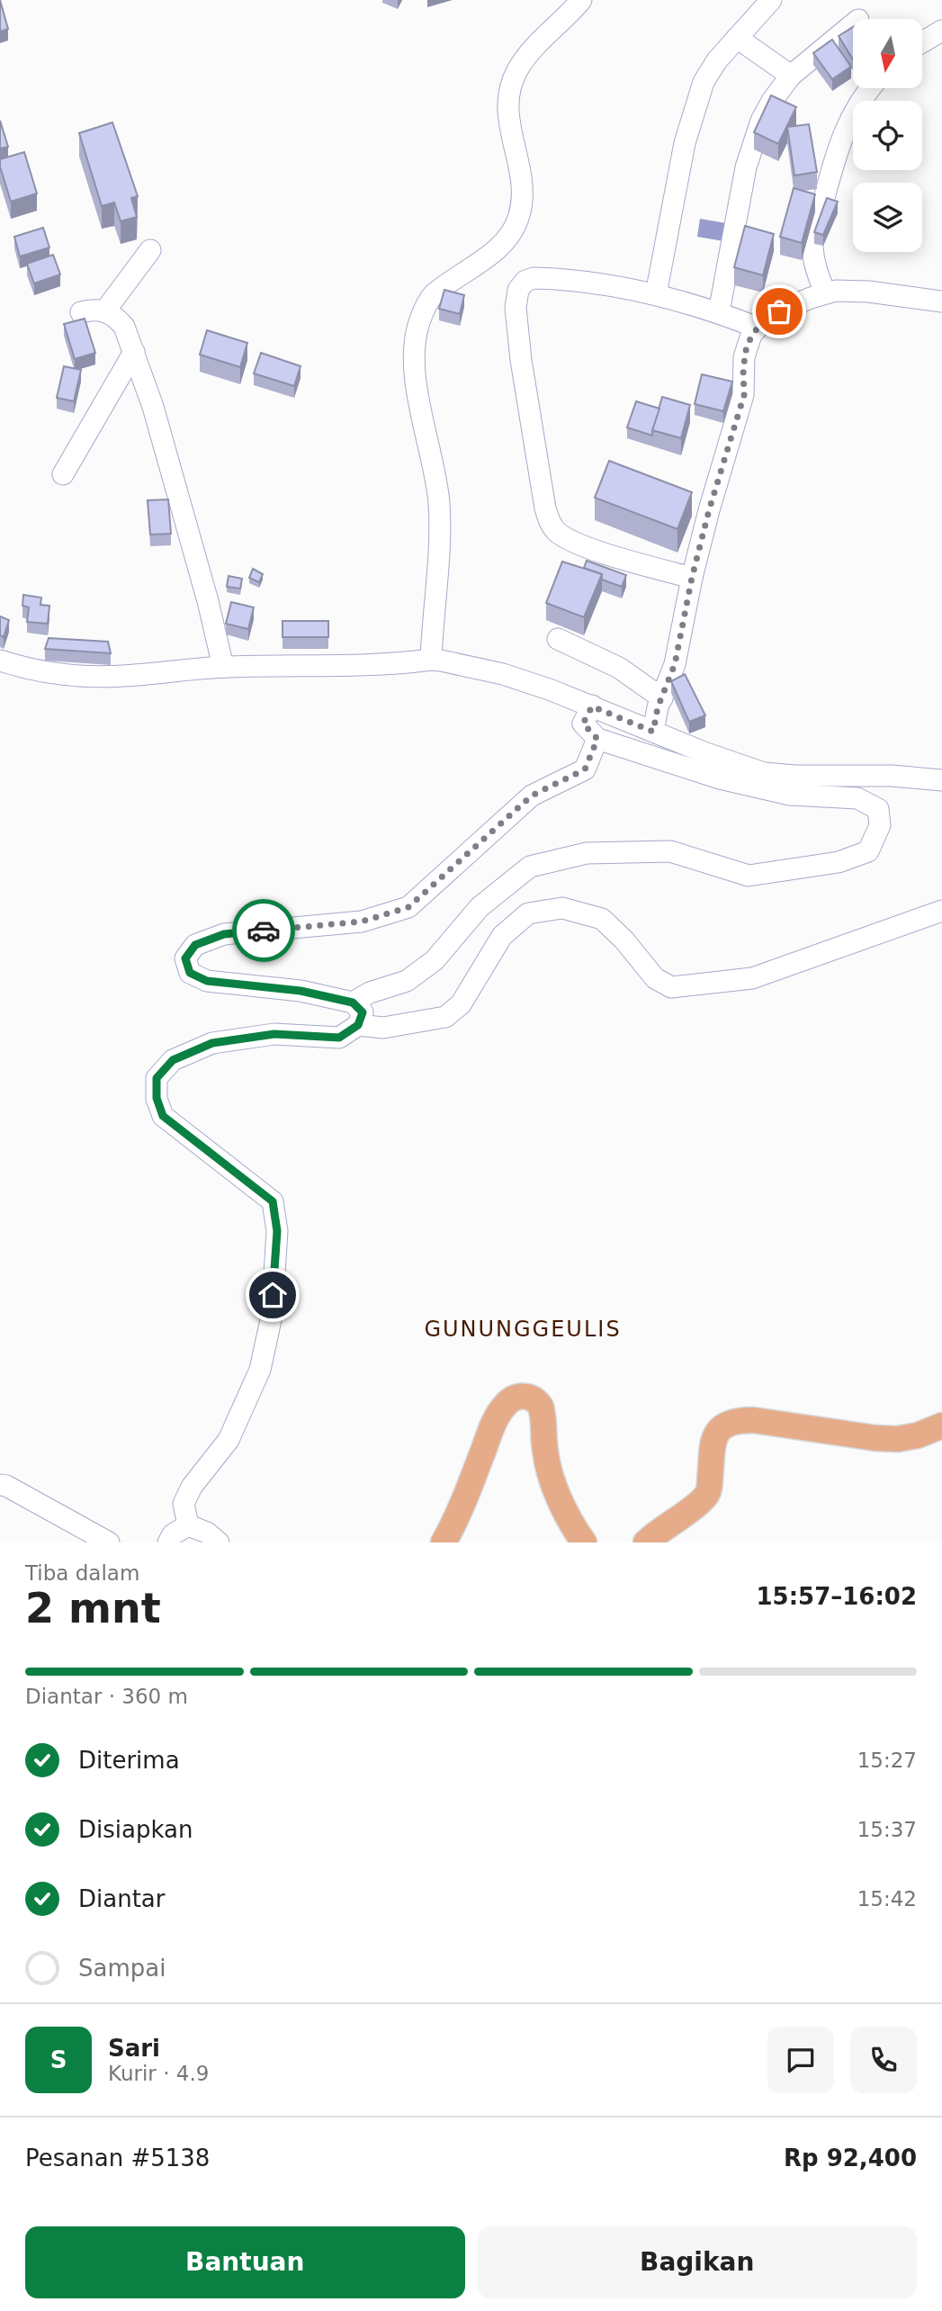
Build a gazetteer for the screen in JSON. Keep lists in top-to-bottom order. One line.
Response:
{"districts":["GUNUNGGEULIS"],"north":"bottom","page":{"heading":["2 mnt","Tiba dalam","15:57–16:02"],"panel":["Sari","Kurir · 4.9","Pesanan #5138","Rp 92,400"],"bar":"Diantar · 360 m","list":[["Diterima","15:27"],["Disiapkan","15:37"],["Diantar","15:42"],"Sampai"],"round":"S","buttons":["Bantuan","Bagikan"]}}
